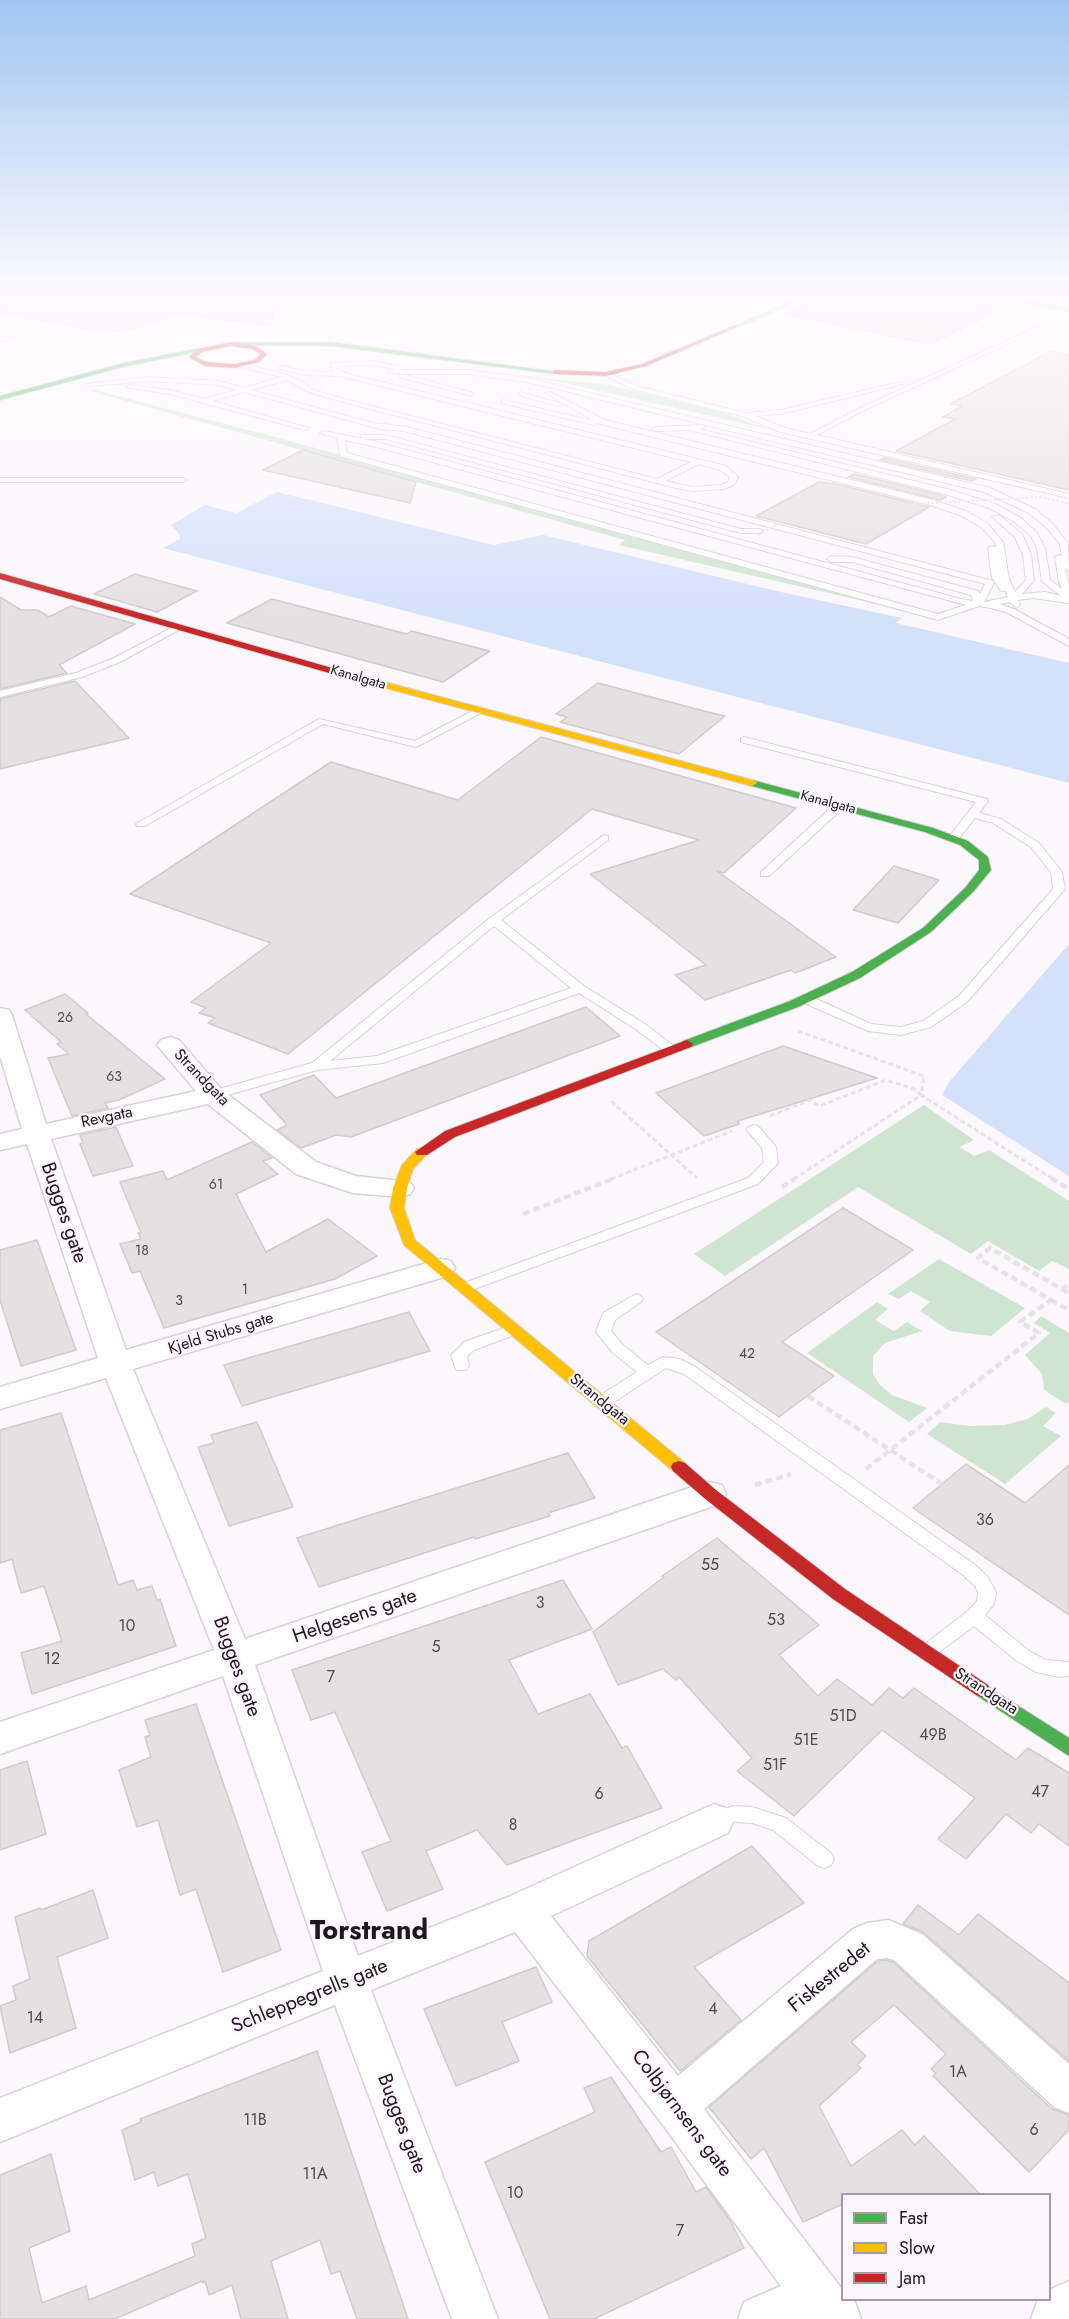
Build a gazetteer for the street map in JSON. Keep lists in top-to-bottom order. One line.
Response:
{"streets":{"main road":["Kanalgata","Strandgata"],"street":["Revgata","Bugges gate","Kjeld Stubs gate","Helgesens gate","Fiskestredet","Schleppegrells gate","Colbjørnsens gate"]},"crossings":[["Kanalgata","Strandgata"],["Strandgata","Revgata"],["Strandgata","Kjeld Stubs gate"],["Strandgata","Helgesens gate"],["Revgata","Bugges gate"],["Bugges gate","Kjeld Stubs gate"],["Bugges gate","Helgesens gate"],["Bugges gate","Schleppegrells gate"],["Fiskestredet","Colbjørnsens gate"],["Schleppegrells gate","Colbjørnsens gate"]],"districts":["Torstrand"],"house_numbers":["26","63","61","18","1","3","42","36","55","3","53","10","5","12","7","51D","49B","51E","51F","47","6","8","4","14","1A","11B","6","11A","10","7"],"legend":["Fast","Slow","Jam"]}
